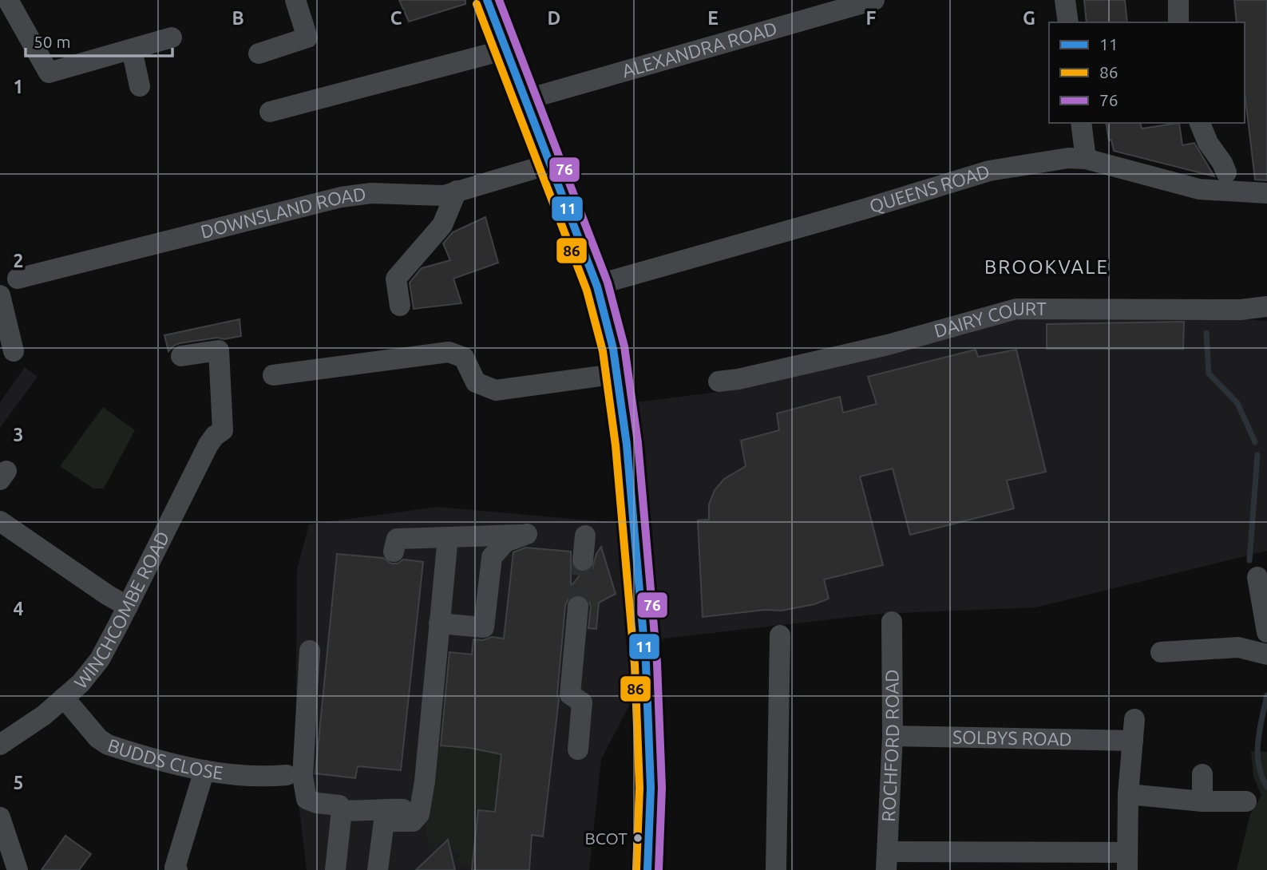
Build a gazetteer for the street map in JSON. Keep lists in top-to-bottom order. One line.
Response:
{"streets":{"street":["ALEXANDRA ROAD","QUEENS ROAD","DOWNSLAND ROAD","DAIRY COURT","WINCHCOMBE ROAD","SOLBYS ROAD","ROCHFORD ROAD","BUDDS CLOSE"]},"crossings":[["WINCHCOMBE ROAD","BUDDS CLOSE"],["SOLBYS ROAD","ROCHFORD ROAD"]],"districts":["BROOKVALE"],"places":["BCOT"],"lines":["transit line 11","transit line 76","transit line 86"],"legend":["11","86","76"],"scale_bar":"50 m","grid":{"columns":["B","C","D","E","F","G"],"rows":["1","2","3","4","5"]}}
